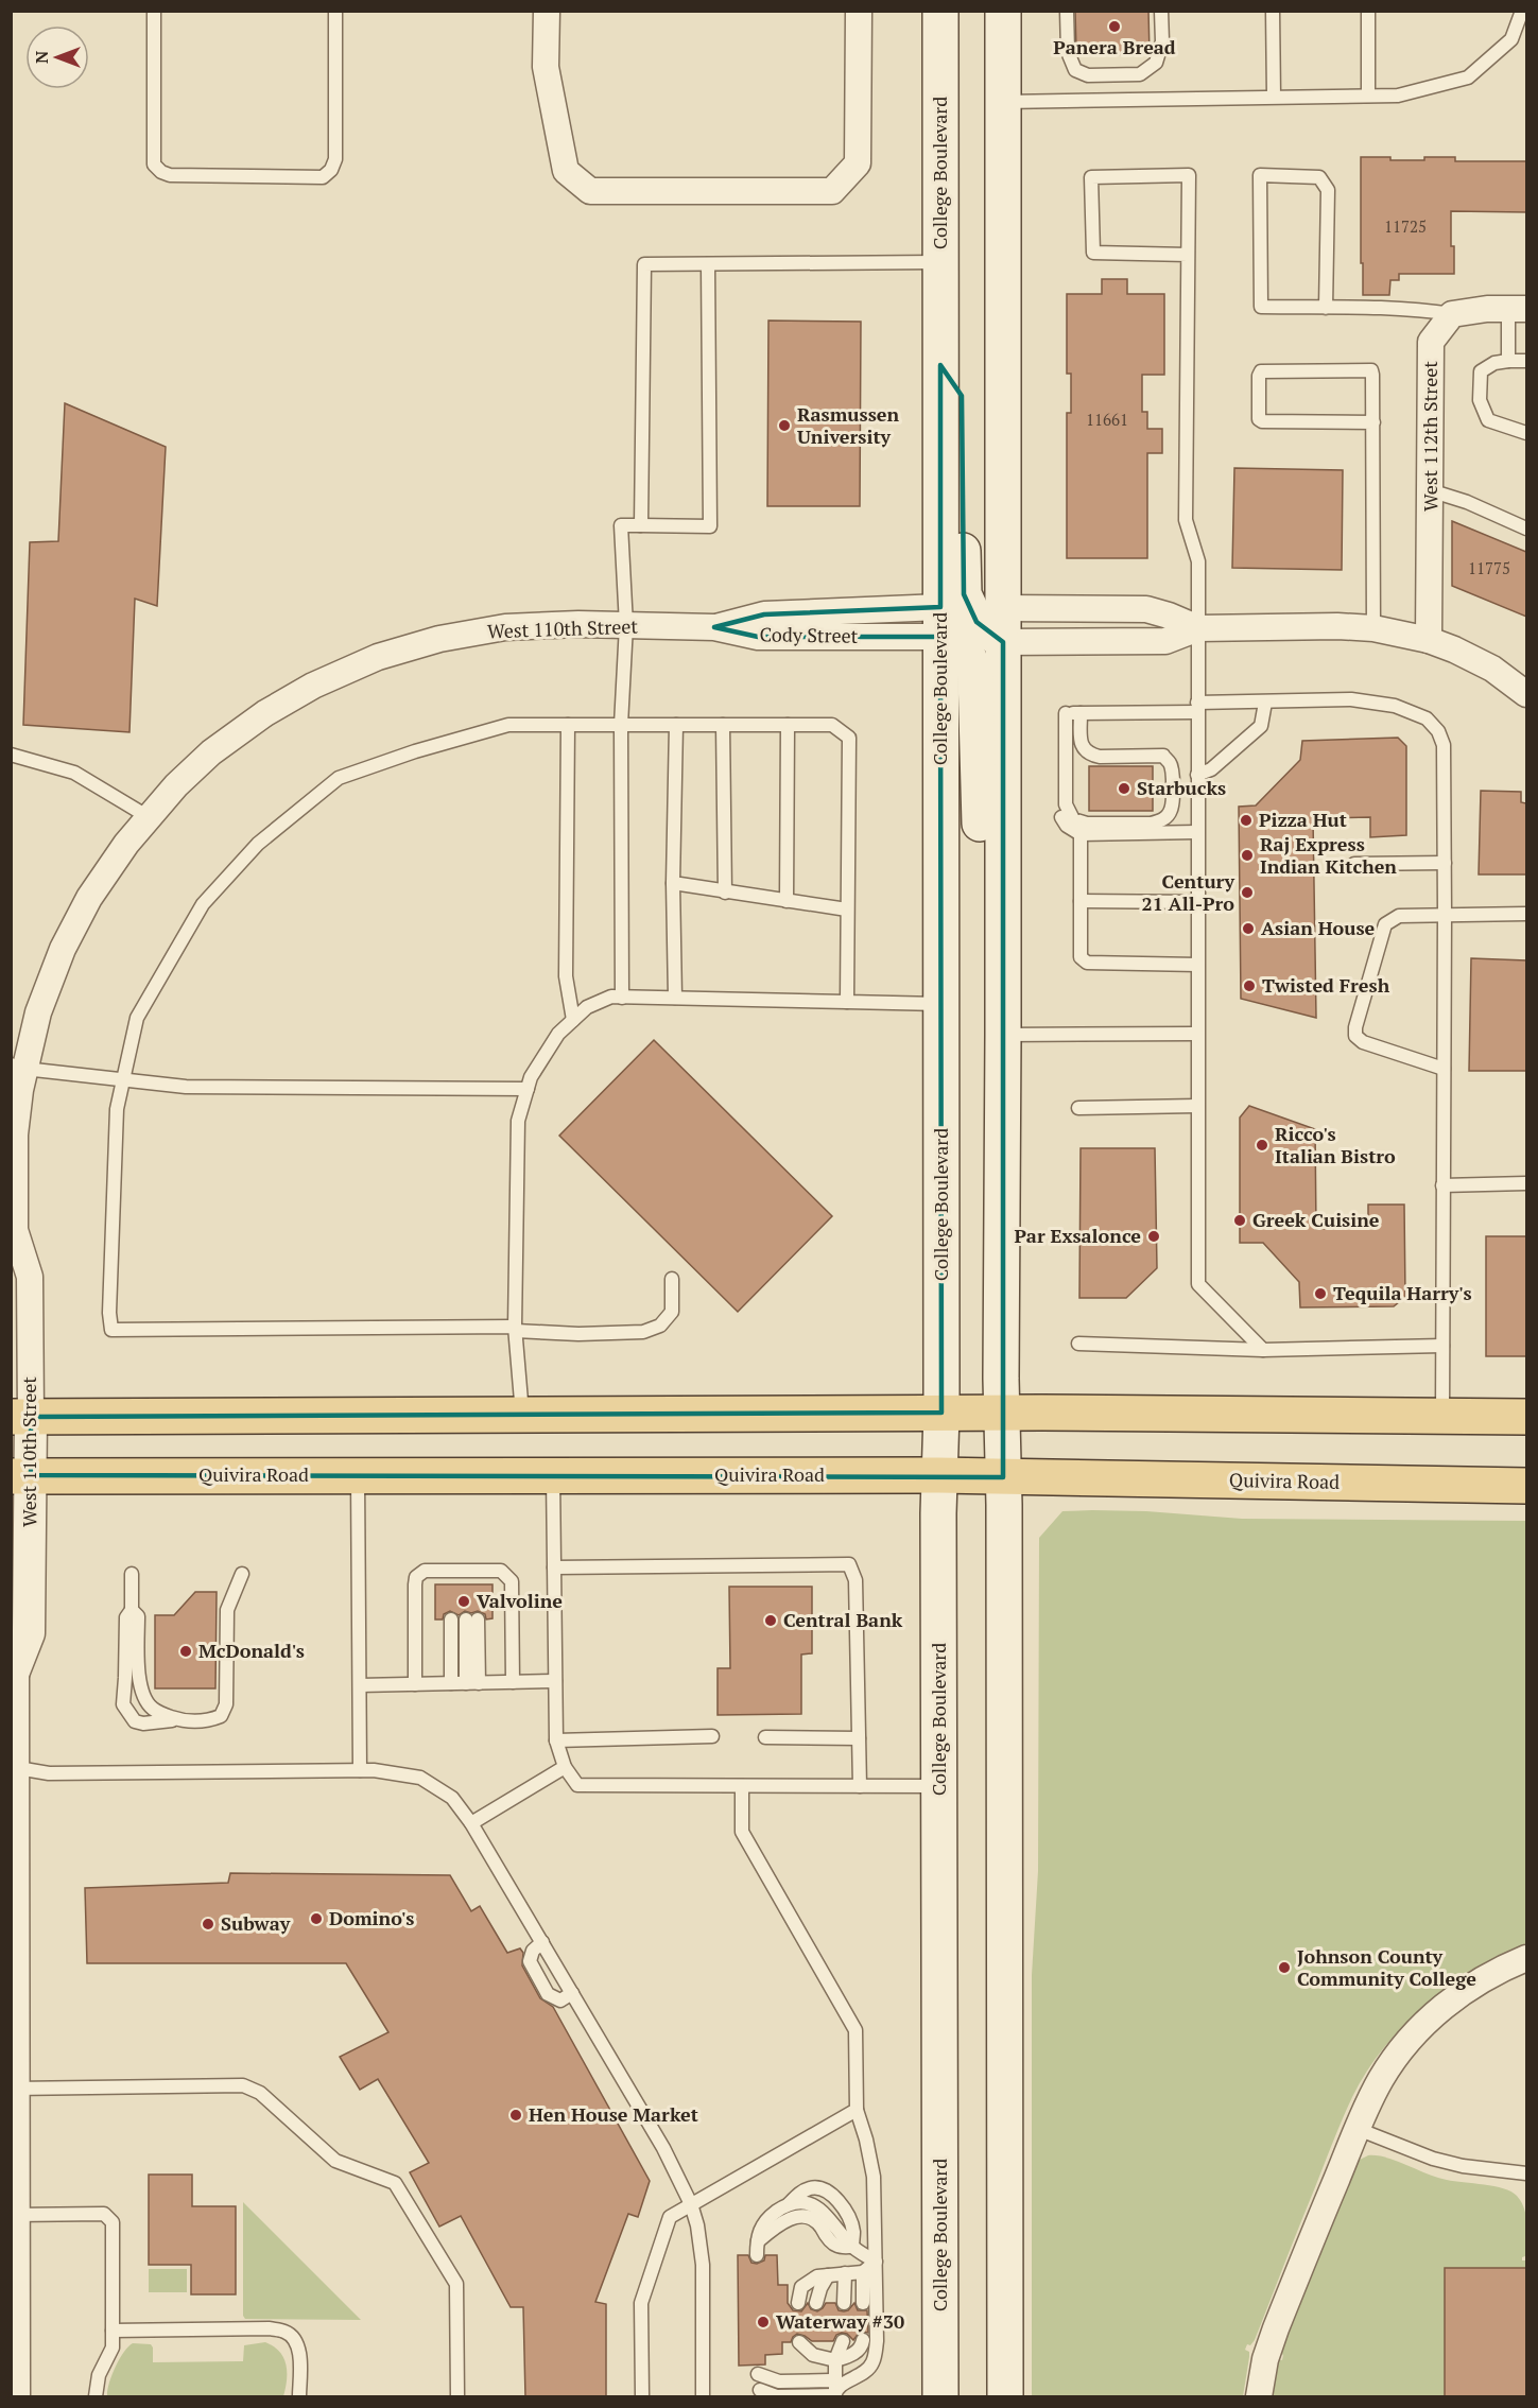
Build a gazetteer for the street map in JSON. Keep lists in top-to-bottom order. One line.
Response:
{"streets":{"main road":["College Boulevard","Quivira Road"],"street":["West 112th Street","West 110th Street","Cody Street"]},"crossings":[["College Boulevard","Cody Street"],["College Boulevard","Quivira Road"],["West 110th Street","Cody Street"],["West 110th Street","Quivira Road"]],"places":["Panera Bread","Rasmussen University","Starbucks","Pizza Hut","Raj Express Indian Kitchen","Century 21 All-Pro","Asian House","Twisted Fresh","Ricco's Italian Bistro","Greek Cuisine","Par Exsalonce","Tequila Harry's","Valvoline","Central Bank","McDonald's","Domino's","Subway","Johnson County Community College","Hen House Market","Waterway #30"],"house_numbers":["11725","11661","11775"],"north":"left"}
